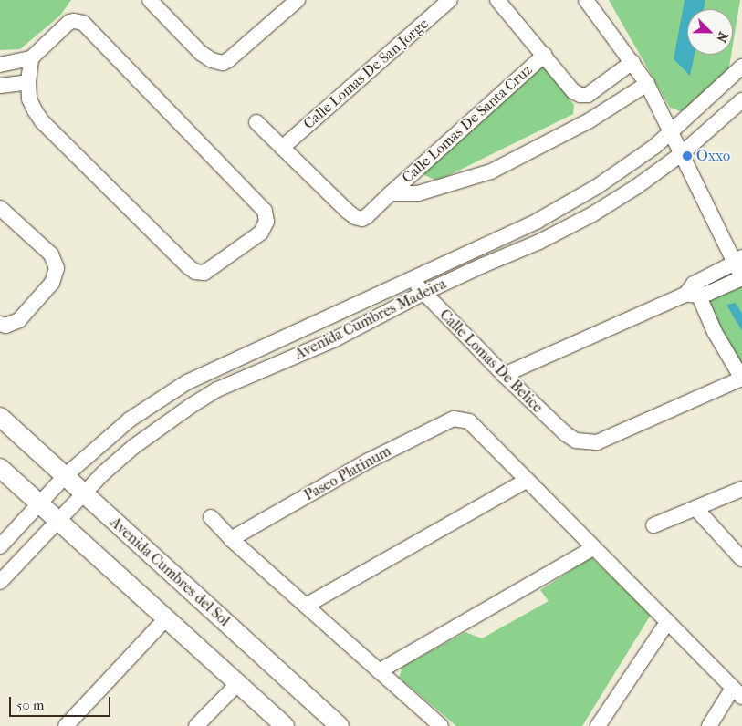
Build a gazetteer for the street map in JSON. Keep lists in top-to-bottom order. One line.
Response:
{"streets":{"main road":["Avenida Cumbres del Sol"],"street":["Calle Lomas De San Jorge","Calle Lomas De Santa Cruz","Avenida Cumbres Madeira","Calle Lomas De Belice","Paseo Platinum"]},"crossings":[["Calle Lomas De San Jorge","Calle Lomas De Santa Cruz"],["Avenida Cumbres Madeira","Calle Lomas De Belice"],["Avenida Cumbres Madeira","Avenida Cumbres del Sol"]],"places":["Oxxo"],"scale_bar":"50 m","north":"bottom right"}
